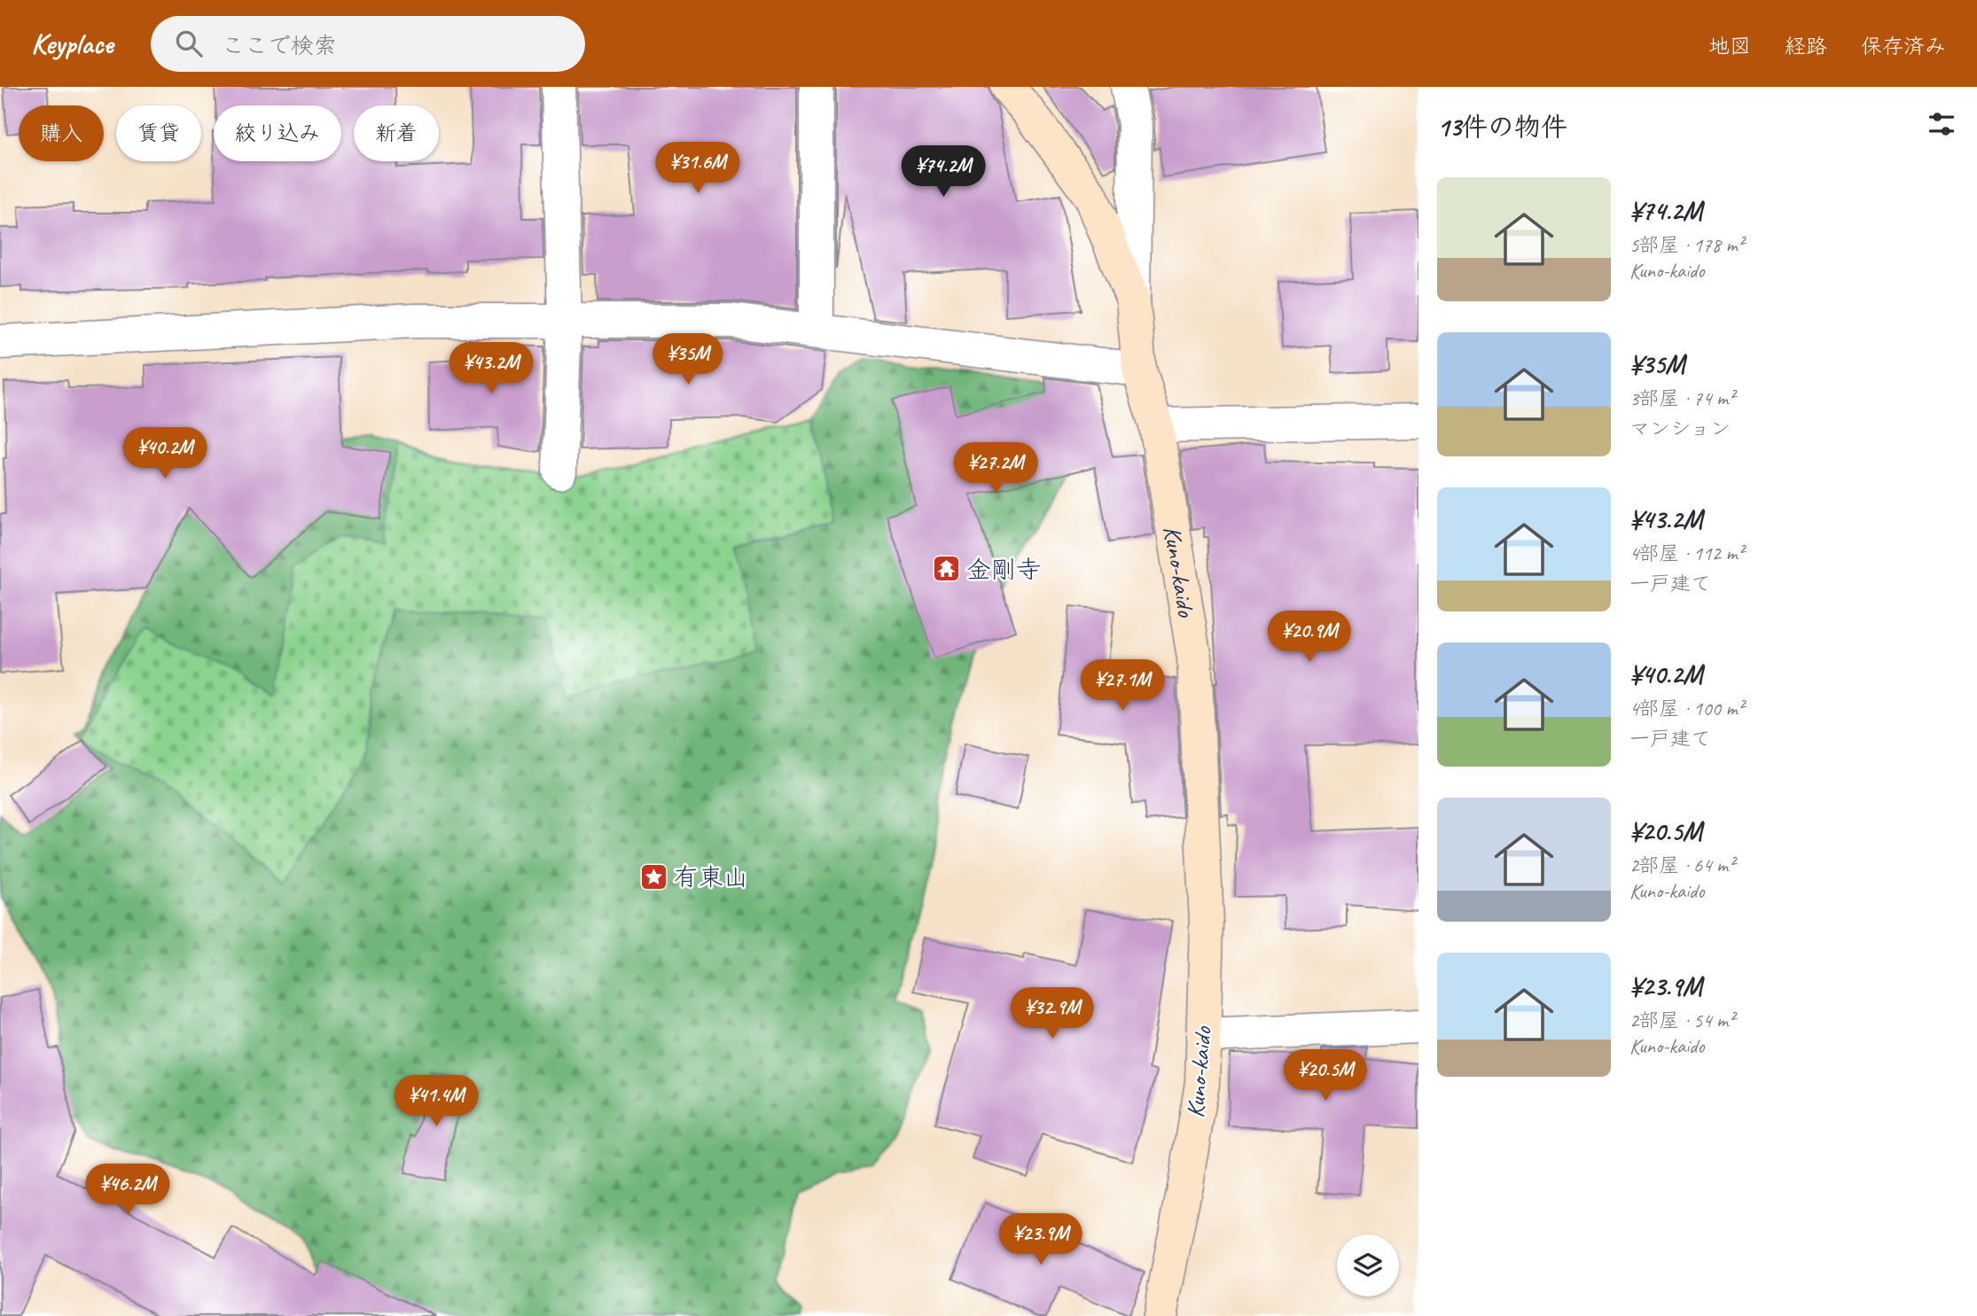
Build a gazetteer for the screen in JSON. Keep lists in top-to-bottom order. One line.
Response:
{"streets":{"main road":["Kuno-kaido"]},"places":{"temple":["金剛寺"],"place":["有東山"]},"page":{"header":"Keyplace","search":"ここで検索","nav":["地図","経路","保存済み"],"heading":"13件の物件","chip":["購入","賃貸","絞り込み","新着"],"price":["¥31.6M","¥74.2M","¥35M","¥43.2M","¥40.2M","¥27.2M","¥20.9M","¥27.1M","¥32.9M","¥20.5M","¥41.4M","¥46.2M","¥23.9M"],"list":[{"name":"¥74.2M","note":"5部屋 · 178 m² · Kuno-kaido"},{"name":"¥35M","note":"3部屋 · 74 m² · マンション"},{"name":"¥43.2M","note":"4部屋 · 112 m² · 一戸建て"},{"name":"¥40.2M","note":"4部屋 · 100 m² · 一戸建て"},{"name":"¥20.5M","note":"2部屋 · 64 m² · Kuno-kaido"},{"name":"¥23.9M","note":"2部屋 · 54 m² · Kuno-kaido"}]}}
